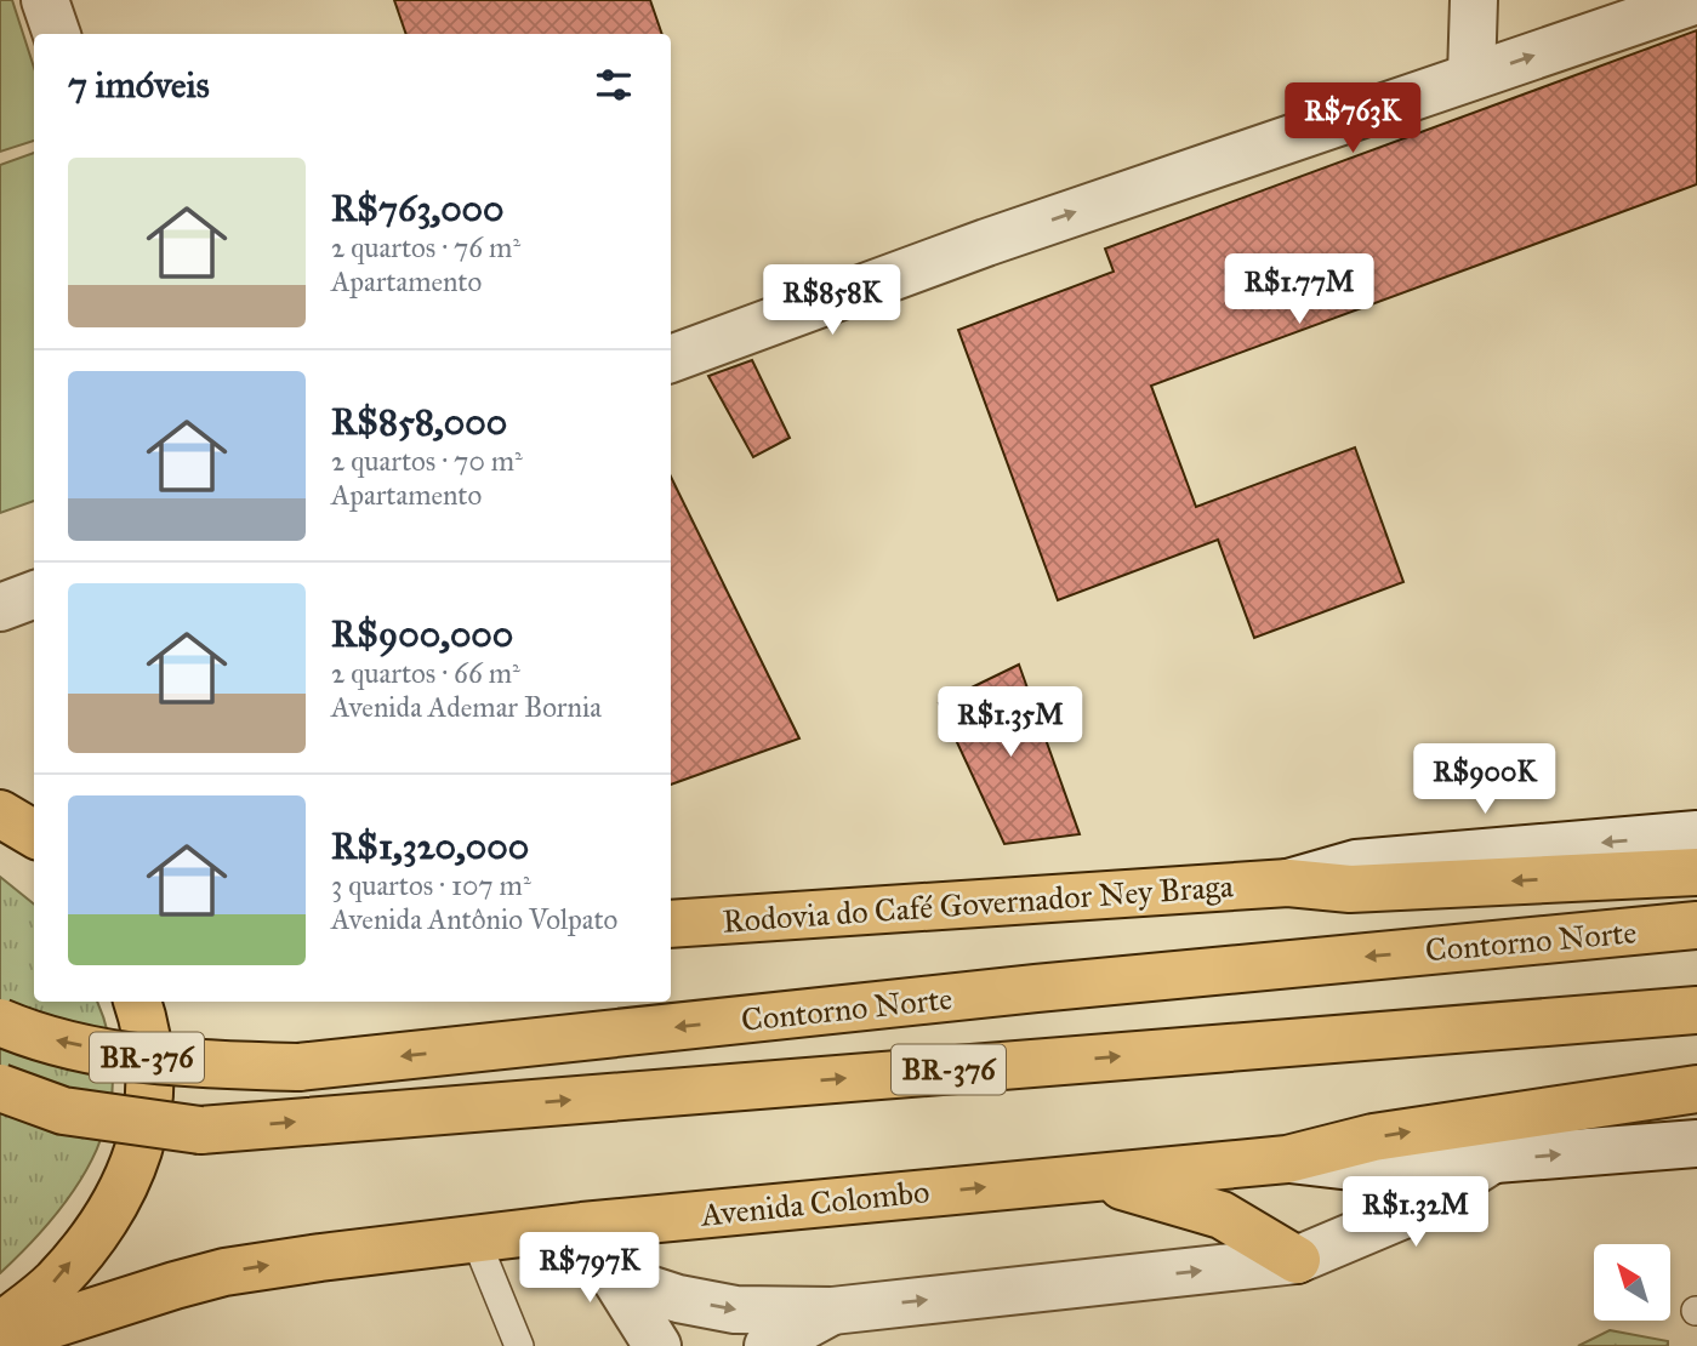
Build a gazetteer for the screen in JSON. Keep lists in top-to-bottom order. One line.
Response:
{"streets":{"highway":["Rodovia do Café Governador Ney Braga","Contorno Norte","BR-376","Avenida Colombo"]},"one_way":["Rodovia do Café Governador Ney Braga","Avenida Colombo"],"north":"top left","page":{"heading":"7 imóveis","price":["R$763K","R$1.77M","R$858K","R$1.35M","R$900K","R$1.32M","R$797K"],"list":[{"name":"R$763,000","note":"2 quartos · 76 m² · Apartamento"},{"name":"R$858,000","note":"2 quartos · 70 m² · Apartamento"},{"name":"R$900,000","note":"2 quartos · 66 m² · Avenida Ademar Bornia"},{"name":"R$1,320,000","note":"3 quartos · 107 m² · Avenida Antônio Volpato"}]}}
